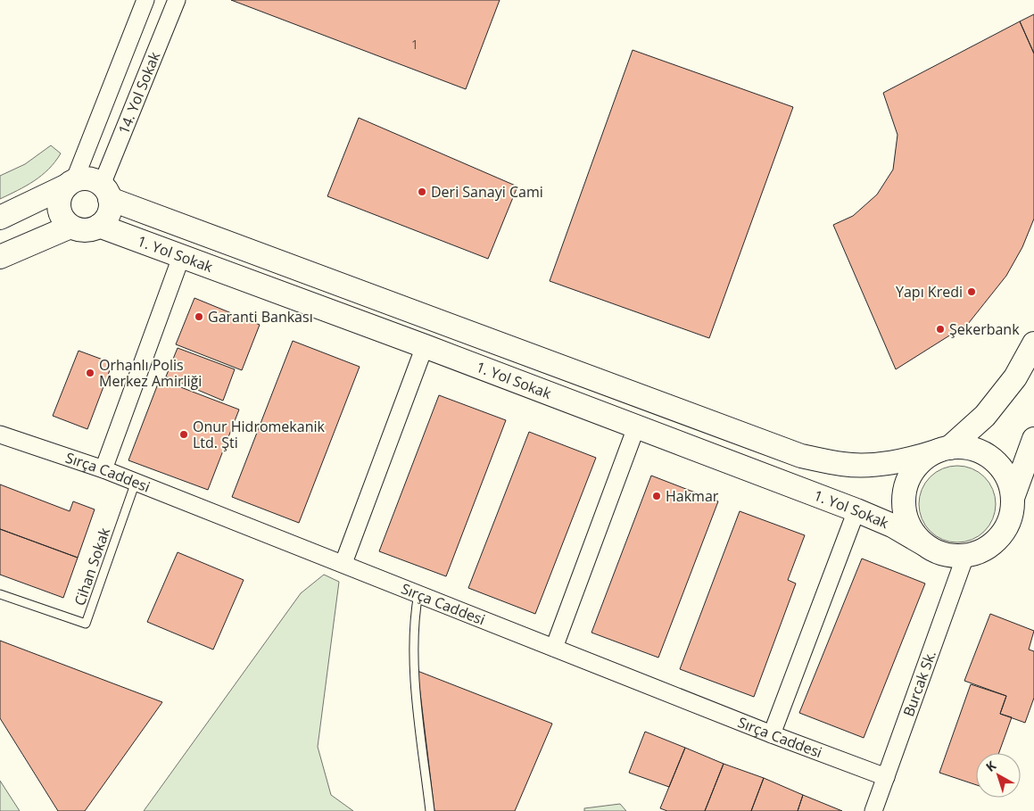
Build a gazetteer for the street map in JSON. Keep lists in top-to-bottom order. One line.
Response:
{"streets":{"main road":["1. Yol Sokak"],"street":["14. Yol Sokak","Sırça Caddesi","Burcak Sk."],"lane":["Cihan Sokak"]},"crossings":[["14. Yol Sokak","1. Yol Sokak"],["1. Yol Sokak","Burcak Sk."],["Sırça Caddesi","Cihan Sokak"],["Sırça Caddesi","Burcak Sk."]],"places":["Deri Sanayi Cami","Yapı Kredi","Garanti Bankası","Şekerbank","Orhanlı Polis Merkez Amirliği","Onur Hidromekanik Ltd. Şti","Hakmar"],"house_numbers":["1"],"north":"top left"}
